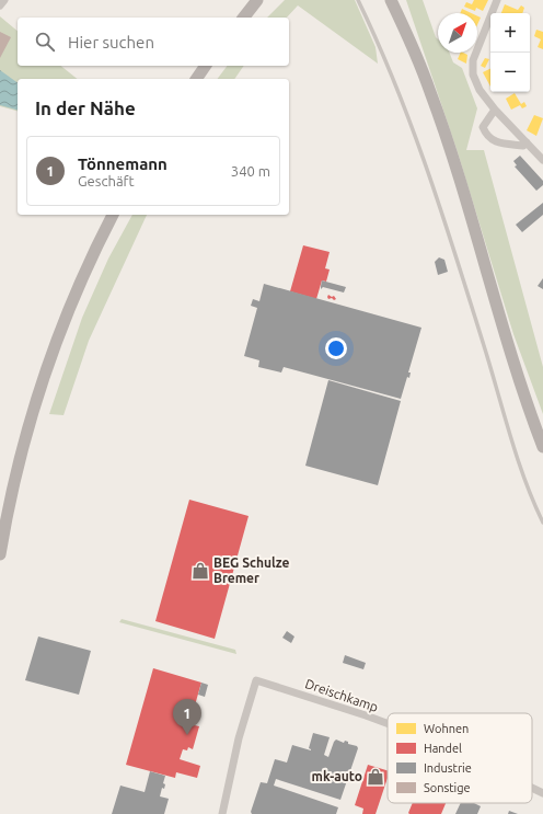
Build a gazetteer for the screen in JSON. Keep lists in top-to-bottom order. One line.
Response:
{"streets":{"street":["Dreischkamp"]},"places":{"shop":["BEG Schulze Bremer","mk-auto"]},"legend":["Wohnen","Handel","Industrie","Sonstige"],"north":"top right","page":{"map_buttons":["+","−"],"search":"Hier suchen","heading":"In der Nähe","list":[{"mark":"1","name":"Tönnemann","note":"Geschäft","value":"340 m"}],"pins":"1"}}
